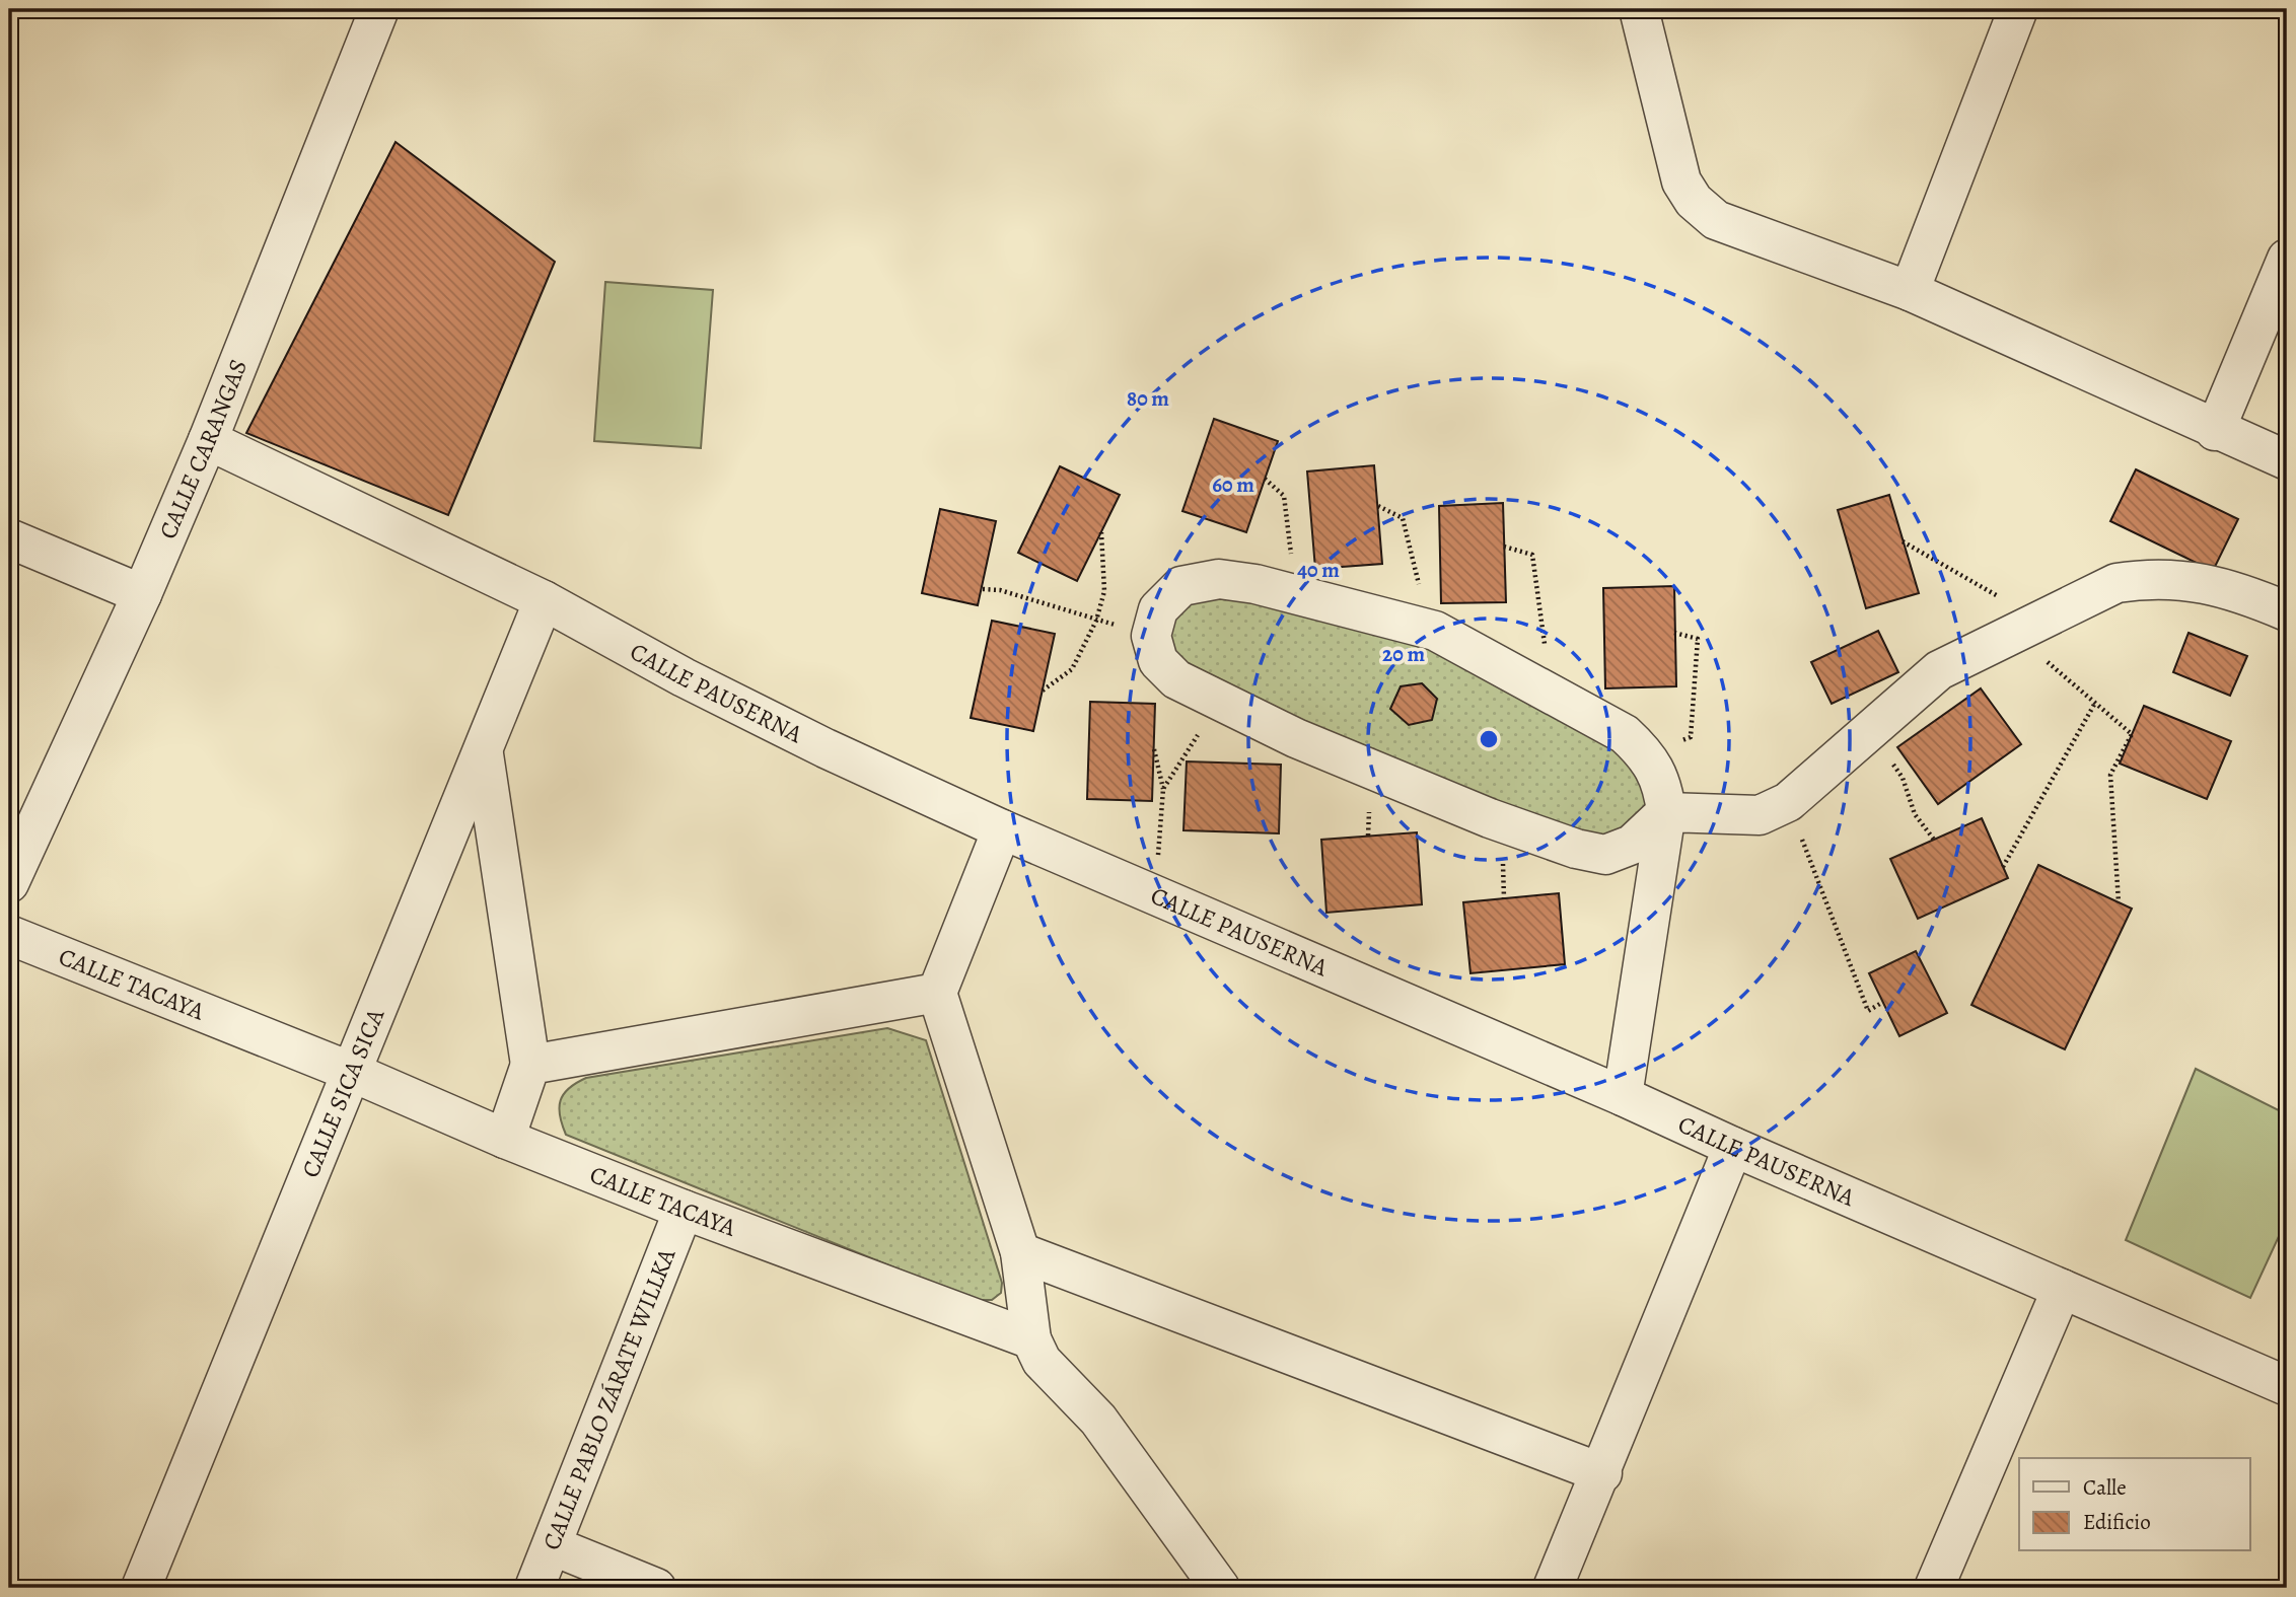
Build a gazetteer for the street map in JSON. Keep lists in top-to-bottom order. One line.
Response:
{"streets":{"street":["CALLE CARANGAS","CALLE PAUSERNA","CALLE TACAYA","CALLE SICA SICA","CALLE PABLO ZÁRATE WILLKA"]},"crossings":[["CALLE CARANGAS","CALLE PAUSERNA"],["CALLE PAUSERNA","CALLE SICA SICA"],["CALLE TACAYA","CALLE SICA SICA"],["CALLE TACAYA","CALLE PABLO ZÁRATE WILLKA"]],"legend":["Calle","Edificio"],"rings":["80 m","60 m","40 m","20 m"]}
